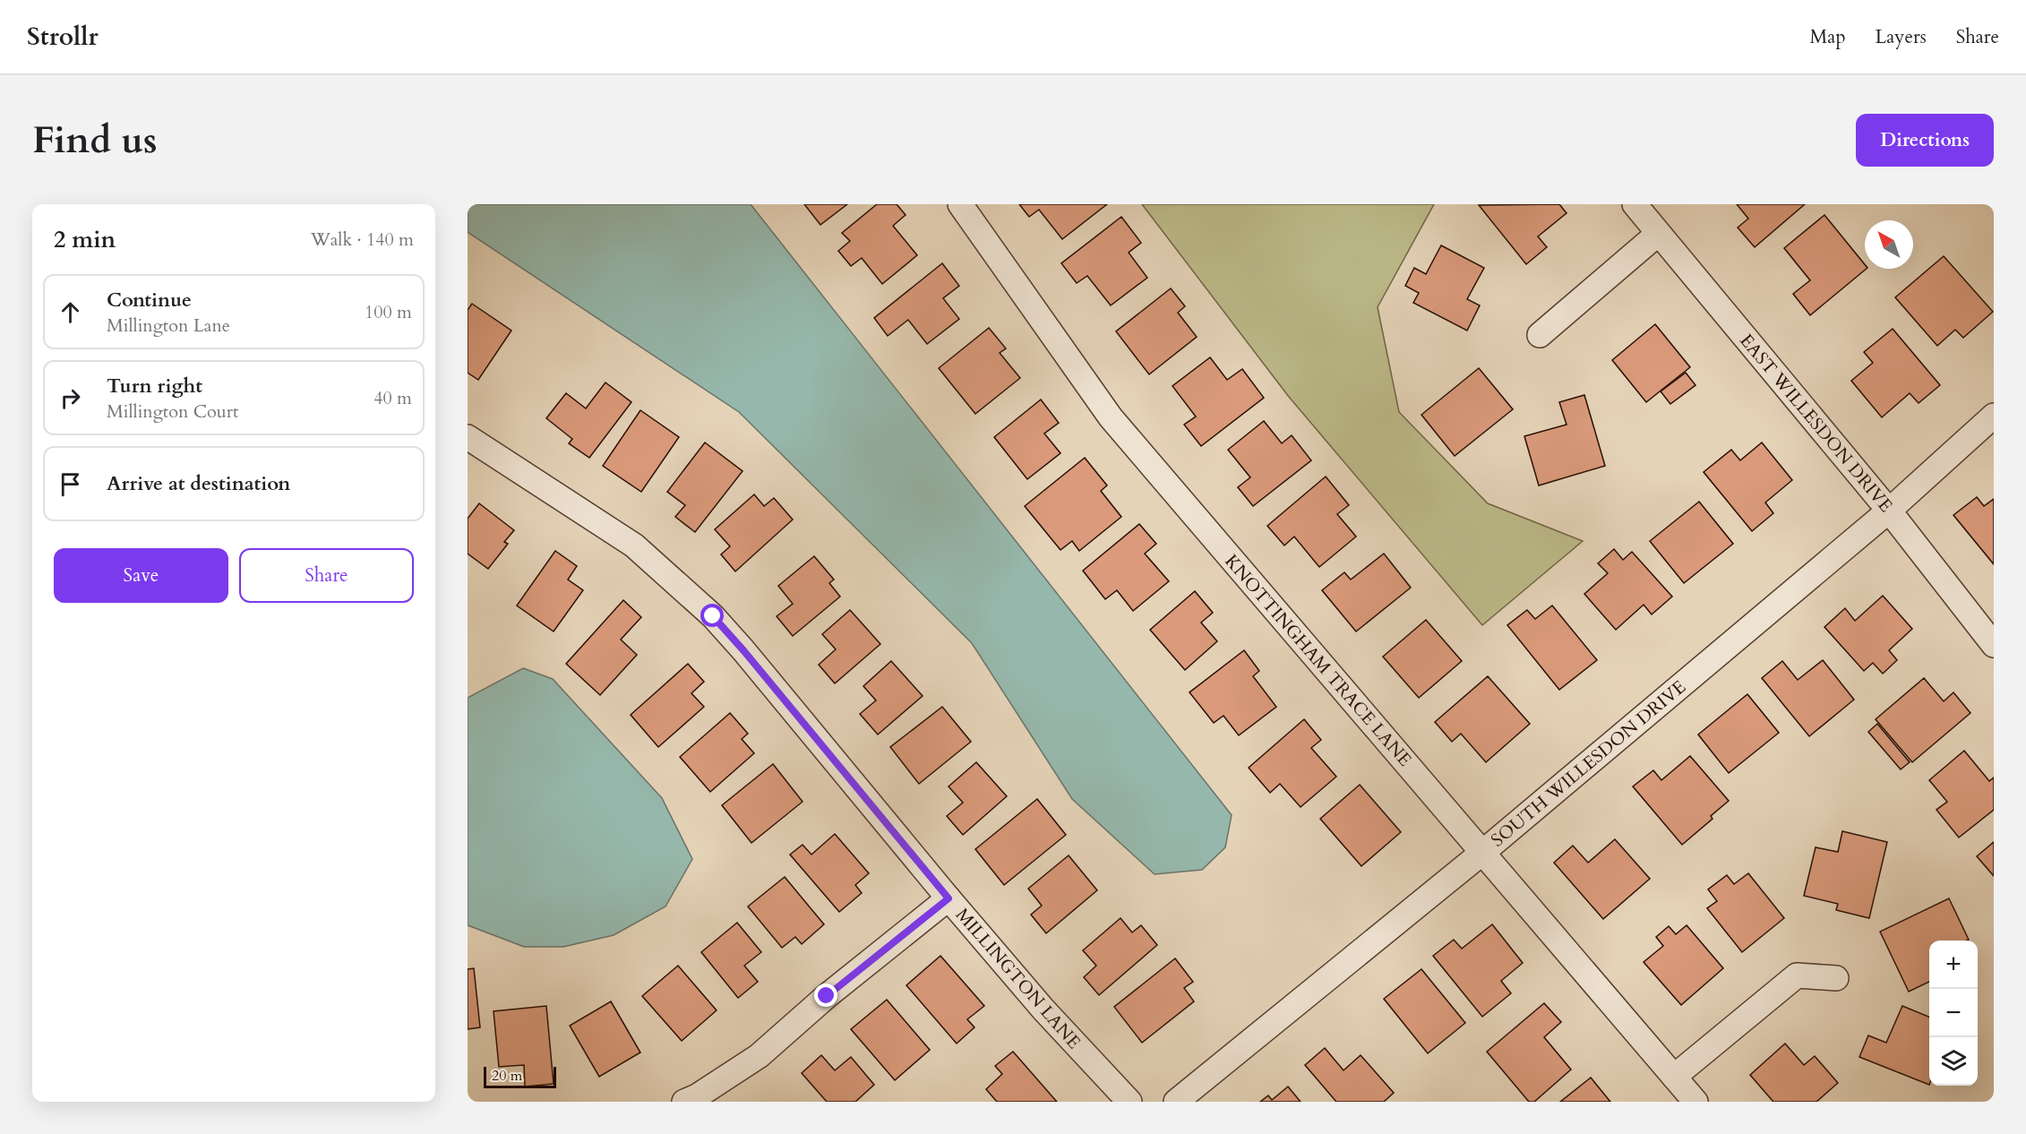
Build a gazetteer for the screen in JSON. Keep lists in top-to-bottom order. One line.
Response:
{"streets":{"street":["EAST WILLESDON DRIVE","KNOTTINGHAM TRACE LANE","SOUTH WILLESDON DRIVE","MILLINGTON LANE"]},"crossings":[["EAST WILLESDON DRIVE","SOUTH WILLESDON DRIVE"],["KNOTTINGHAM TRACE LANE","SOUTH WILLESDON DRIVE"]],"scale_bar":"20 m","north":"top left","page":{"header":"Strollr","nav":["Map","Layers","Share"],"buttons":["Directions",["Save","Share"]],"title":"Find us","heading":["2 min","Walk · 140 m"],"list":[["Continue","Millington Lane","100 m"],["Turn right","Millington Court","40 m"],"Arrive at destination"],"map_buttons":["+","−"],"scale":"20 m"}}
